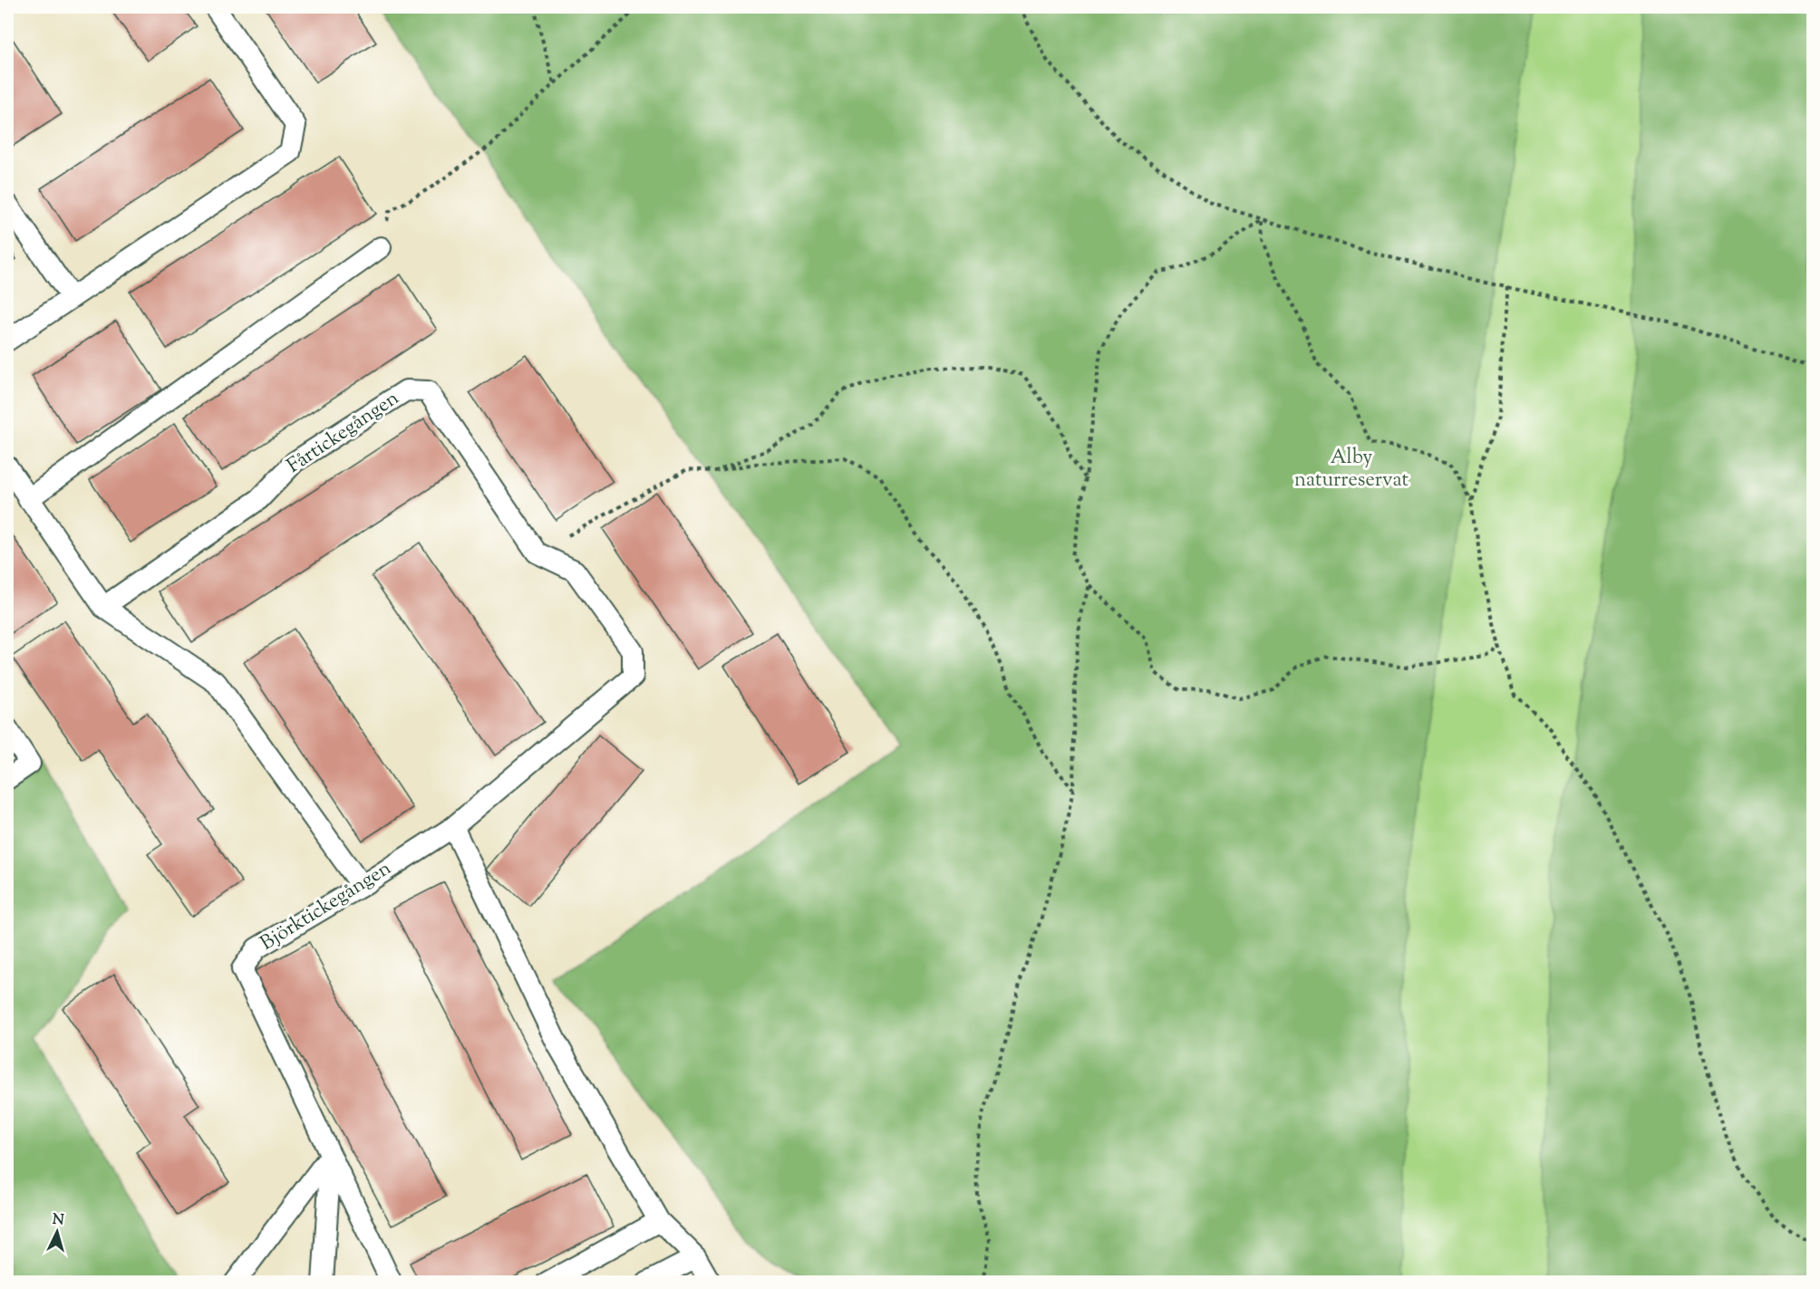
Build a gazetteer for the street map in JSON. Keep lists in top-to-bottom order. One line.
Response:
{"streets":{"lane":["Fårtickegången","Björktickegången"]},"crossings":[["Fårtickegången","Björktickegången"]],"parks":["Alby naturreservat"],"north":"top"}
